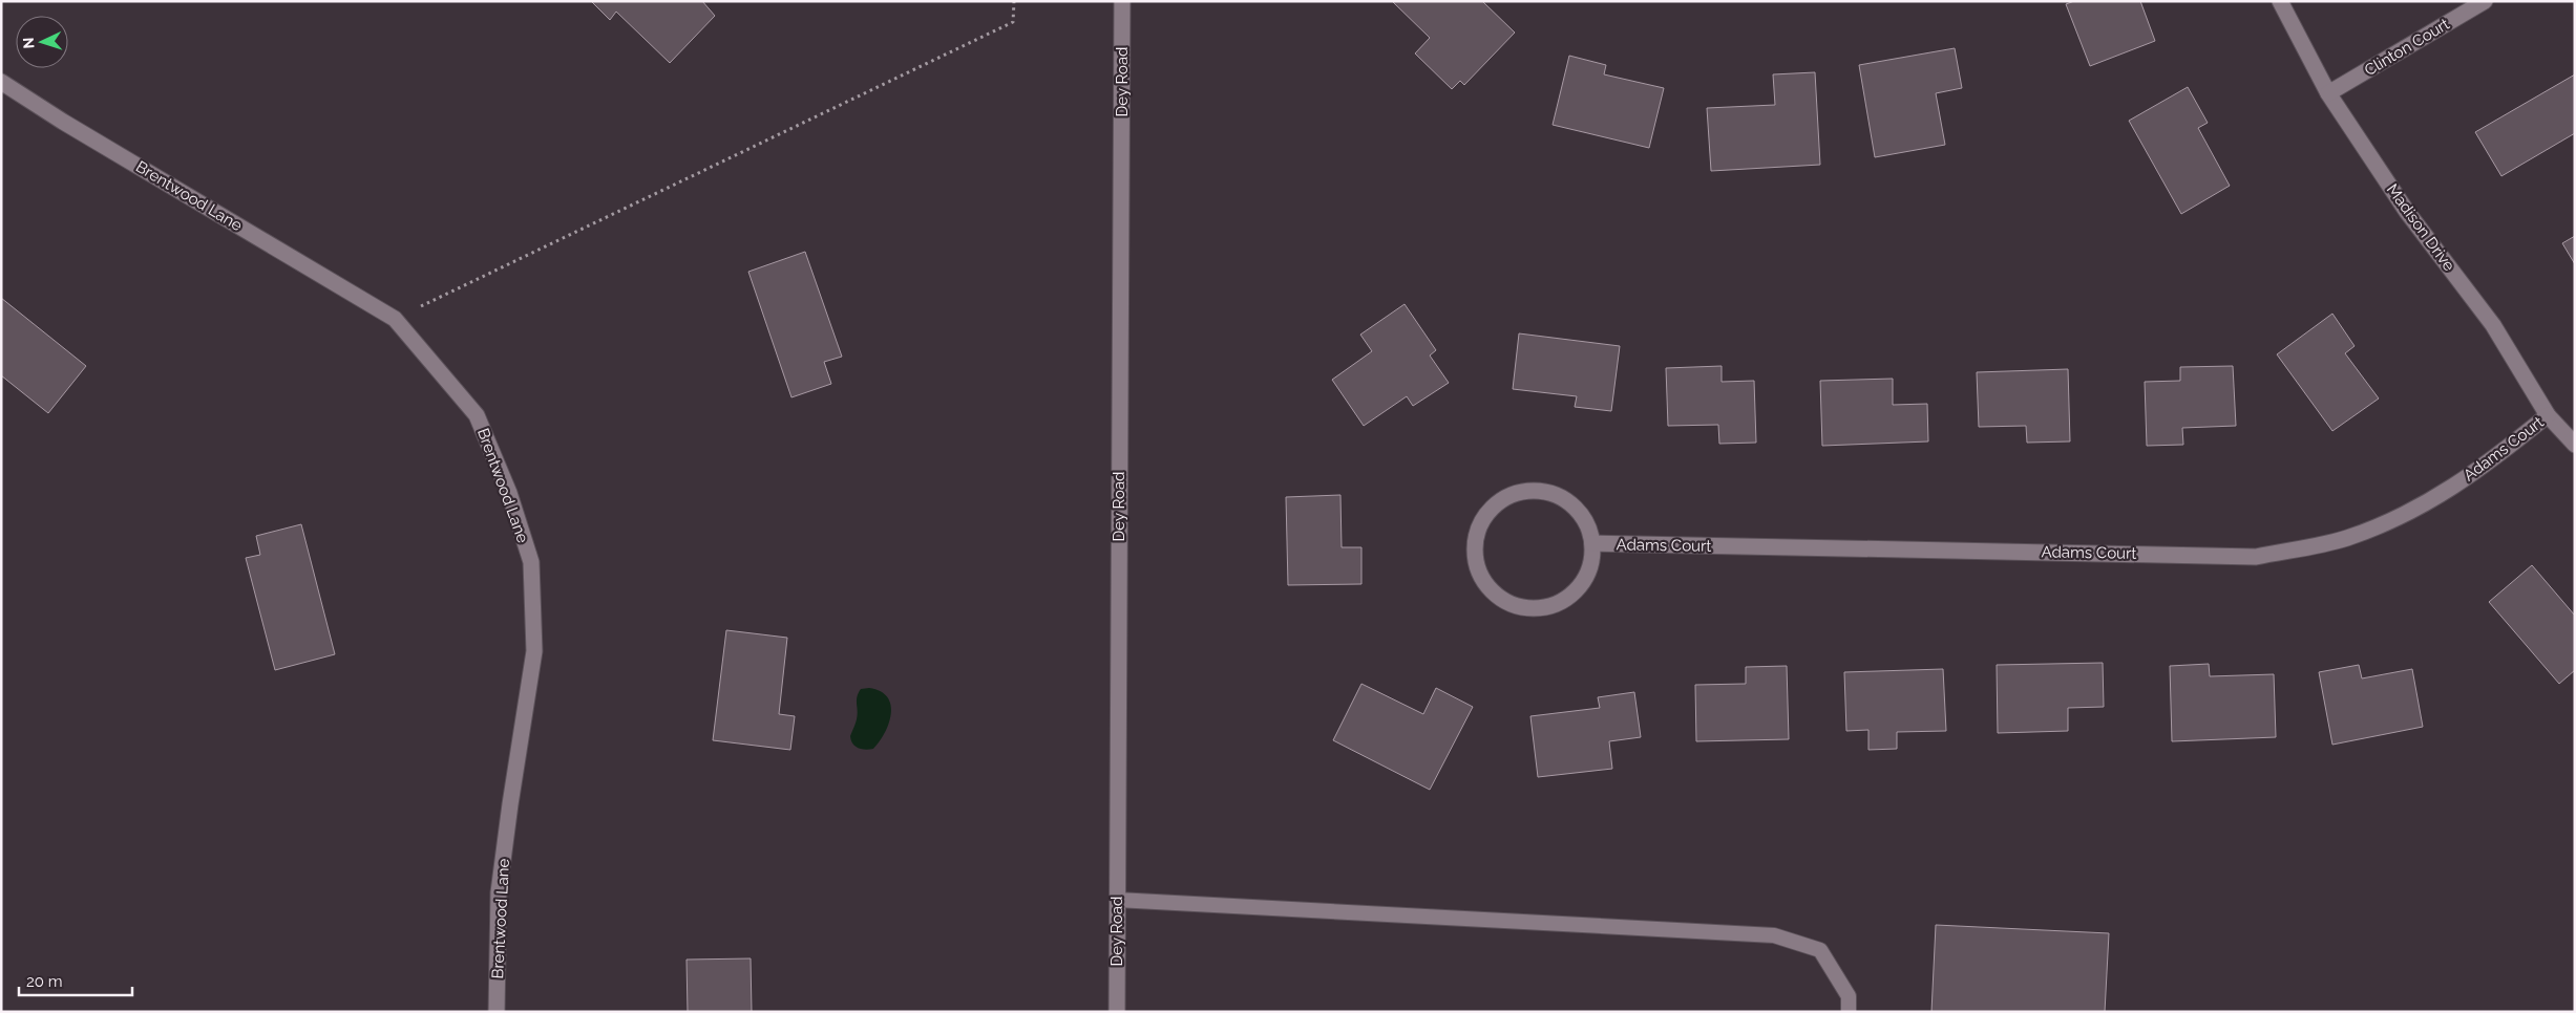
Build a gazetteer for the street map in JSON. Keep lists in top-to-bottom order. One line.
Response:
{"streets":{"street":["Clinton Court","Dey Road","Brentwood Lane","Madison Drive","Adams Court"]},"crossings":[["Clinton Court","Madison Drive"],["Madison Drive","Adams Court"]],"scale_bar":"20 m","north":"left"}
